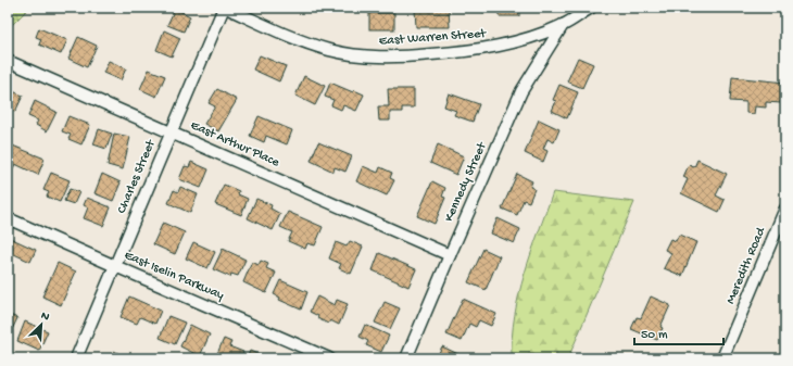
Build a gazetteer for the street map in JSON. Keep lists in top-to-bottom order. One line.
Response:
{"streets":{"street":["East Warren Street","East Arthur Place","Charles Street","Kennedy Street","Meredith Road","East Iselin Parkway"]},"crossings":[["East Warren Street","Charles Street"],["East Warren Street","Kennedy Street"],["East Arthur Place","Charles Street"],["East Arthur Place","Kennedy Street"],["Charles Street","East Iselin Parkway"]],"scale_bar":"50 m","north":"top right"}
